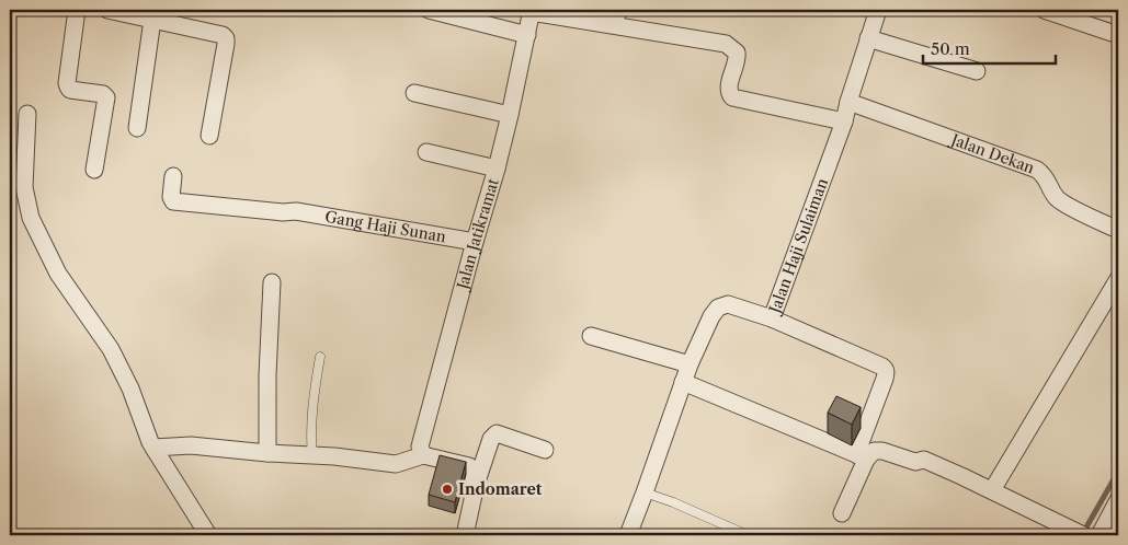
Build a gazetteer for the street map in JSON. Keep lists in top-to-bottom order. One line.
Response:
{"streets":{"street":["Jalan Dekan","Gang Haji Sunan","Jalan Jatikramat","Jalan Haji Sulaiman"]},"crossings":[["Jalan Dekan","Jalan Haji Sulaiman"],["Gang Haji Sunan","Jalan Jatikramat"]],"places":["Indomaret"],"scale_bar":"50 m"}
